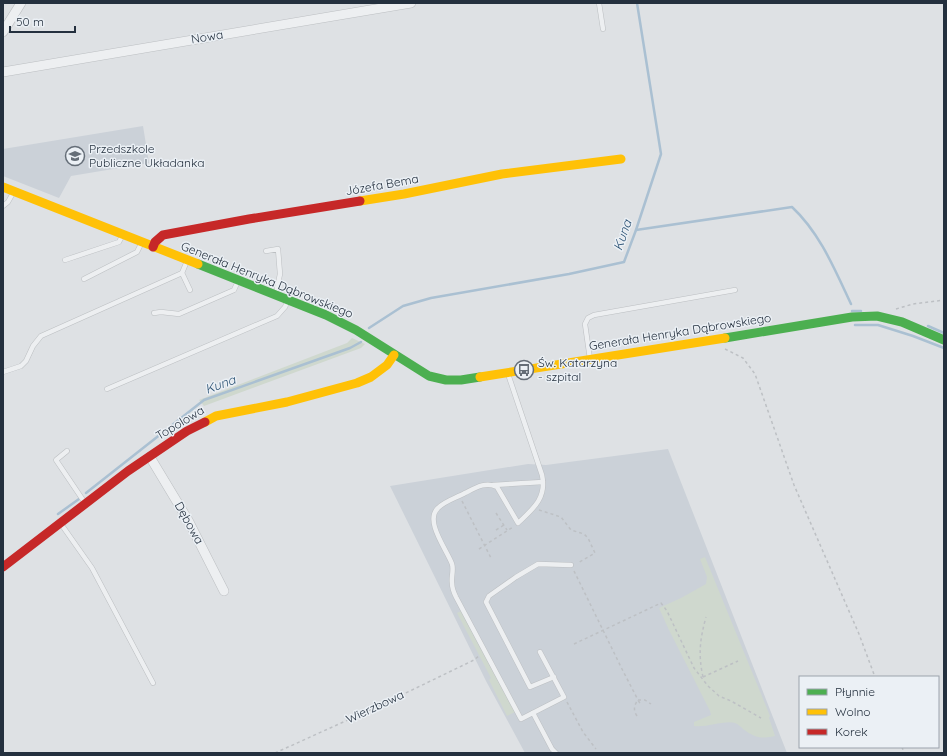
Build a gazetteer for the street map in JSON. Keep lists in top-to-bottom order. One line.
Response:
{"streets":{"street":["Nowa","Józefa Bema","Generała Henryka Dąbrowskiego","Topolowa","Dębowa"],"path":["Wierzbowa"]},"crossings":[["Józefa Bema","Generała Henryka Dąbrowskiego"],["Generała Henryka Dąbrowskiego","Topolowa"],["Topolowa","Dębowa"]],"water":["Kuna"],"places":{"school or university":["Przedszkole Publiczne Układanka"],"bus stop":["Św. Katarzyna - szpital"]},"legend":["Płynnie","Wolno","Korek"],"scale_bar":"50 m"}
